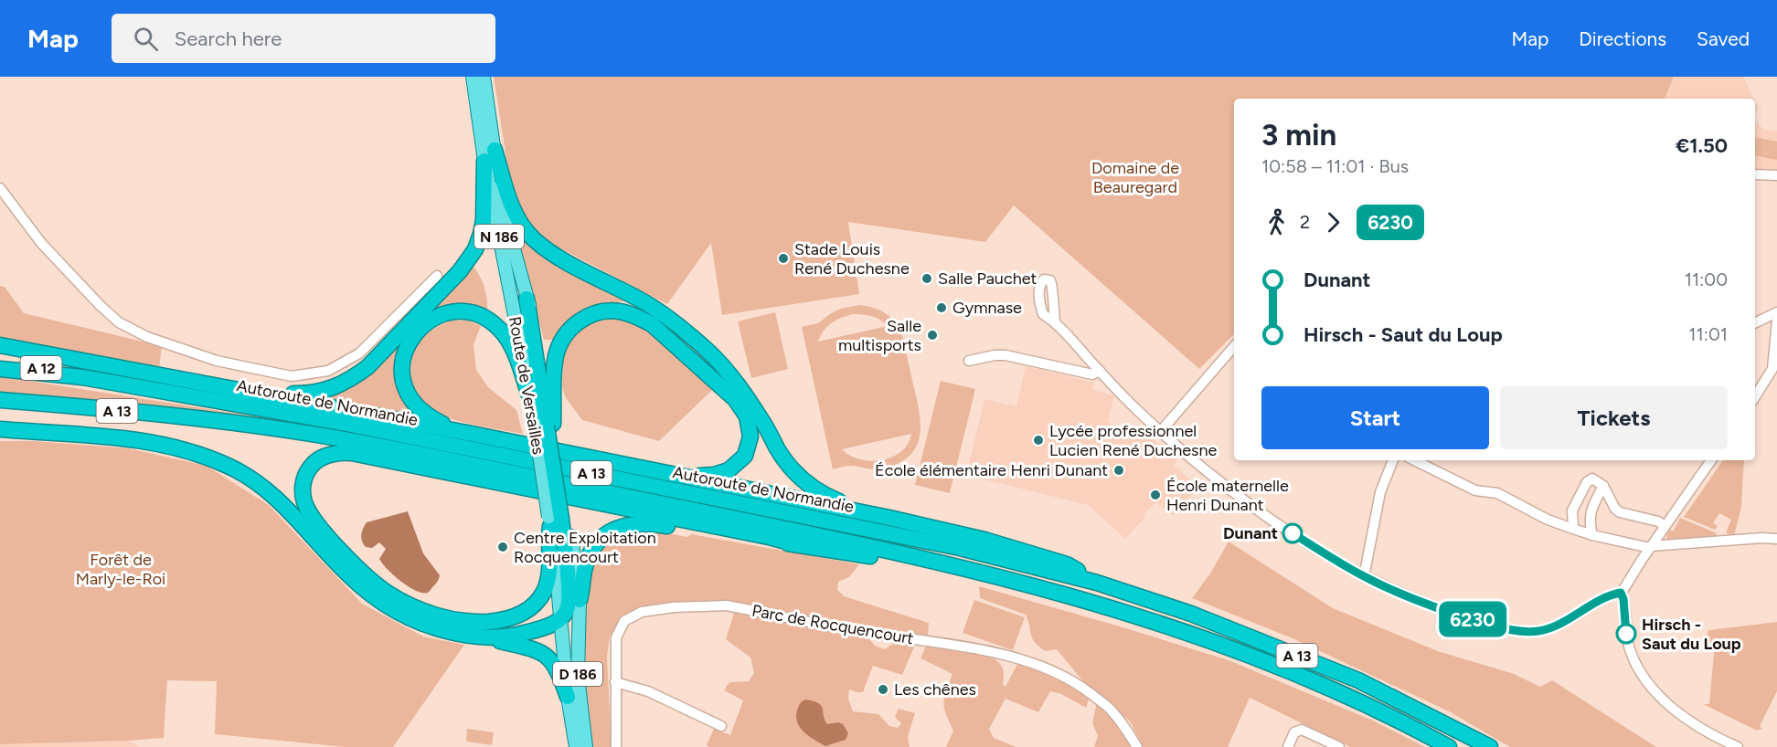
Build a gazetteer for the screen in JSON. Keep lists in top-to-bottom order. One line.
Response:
{"streets":{"highway":["N 186","A 12","Autoroute de Normandie","A 13"],"main road":["Route de Versailles","D 186"],"street":["Parc de Rocquencourt"]},"crossings":[["N 186","Route de Versailles"],["N 186","D 186"],["A 12","Autoroute de Normandie"]],"parks":["Domaine de Beauregard","Forêt de Marly-le-Roi"],"places":["Stade Louis René Duchesne","Salle Pauchet","Gymnase","Salle multisports","Lycée professionnel Lucien René Duchesne","École élémentaire Henri Dunant","École maternelle Henri Dunant","Dunant","Centre Exploitation Rocquencourt","Hirsch - Saut du Loup","Les chênes"],"lines":["bus line 6230"],"page":{"header":"Map","search":"Search here","nav":["Map","Directions","Saved"],"on_map":"6230","heading":["3 min","10:58 – 11:01 · Bus","€1.50"],"legs":["2","6230"],"list":[{"name":"Dunant","value":"11:00"},{"name":"Hirsch - Saut du Loup","value":"11:01"}],"buttons":["Start","Tickets"]}}
